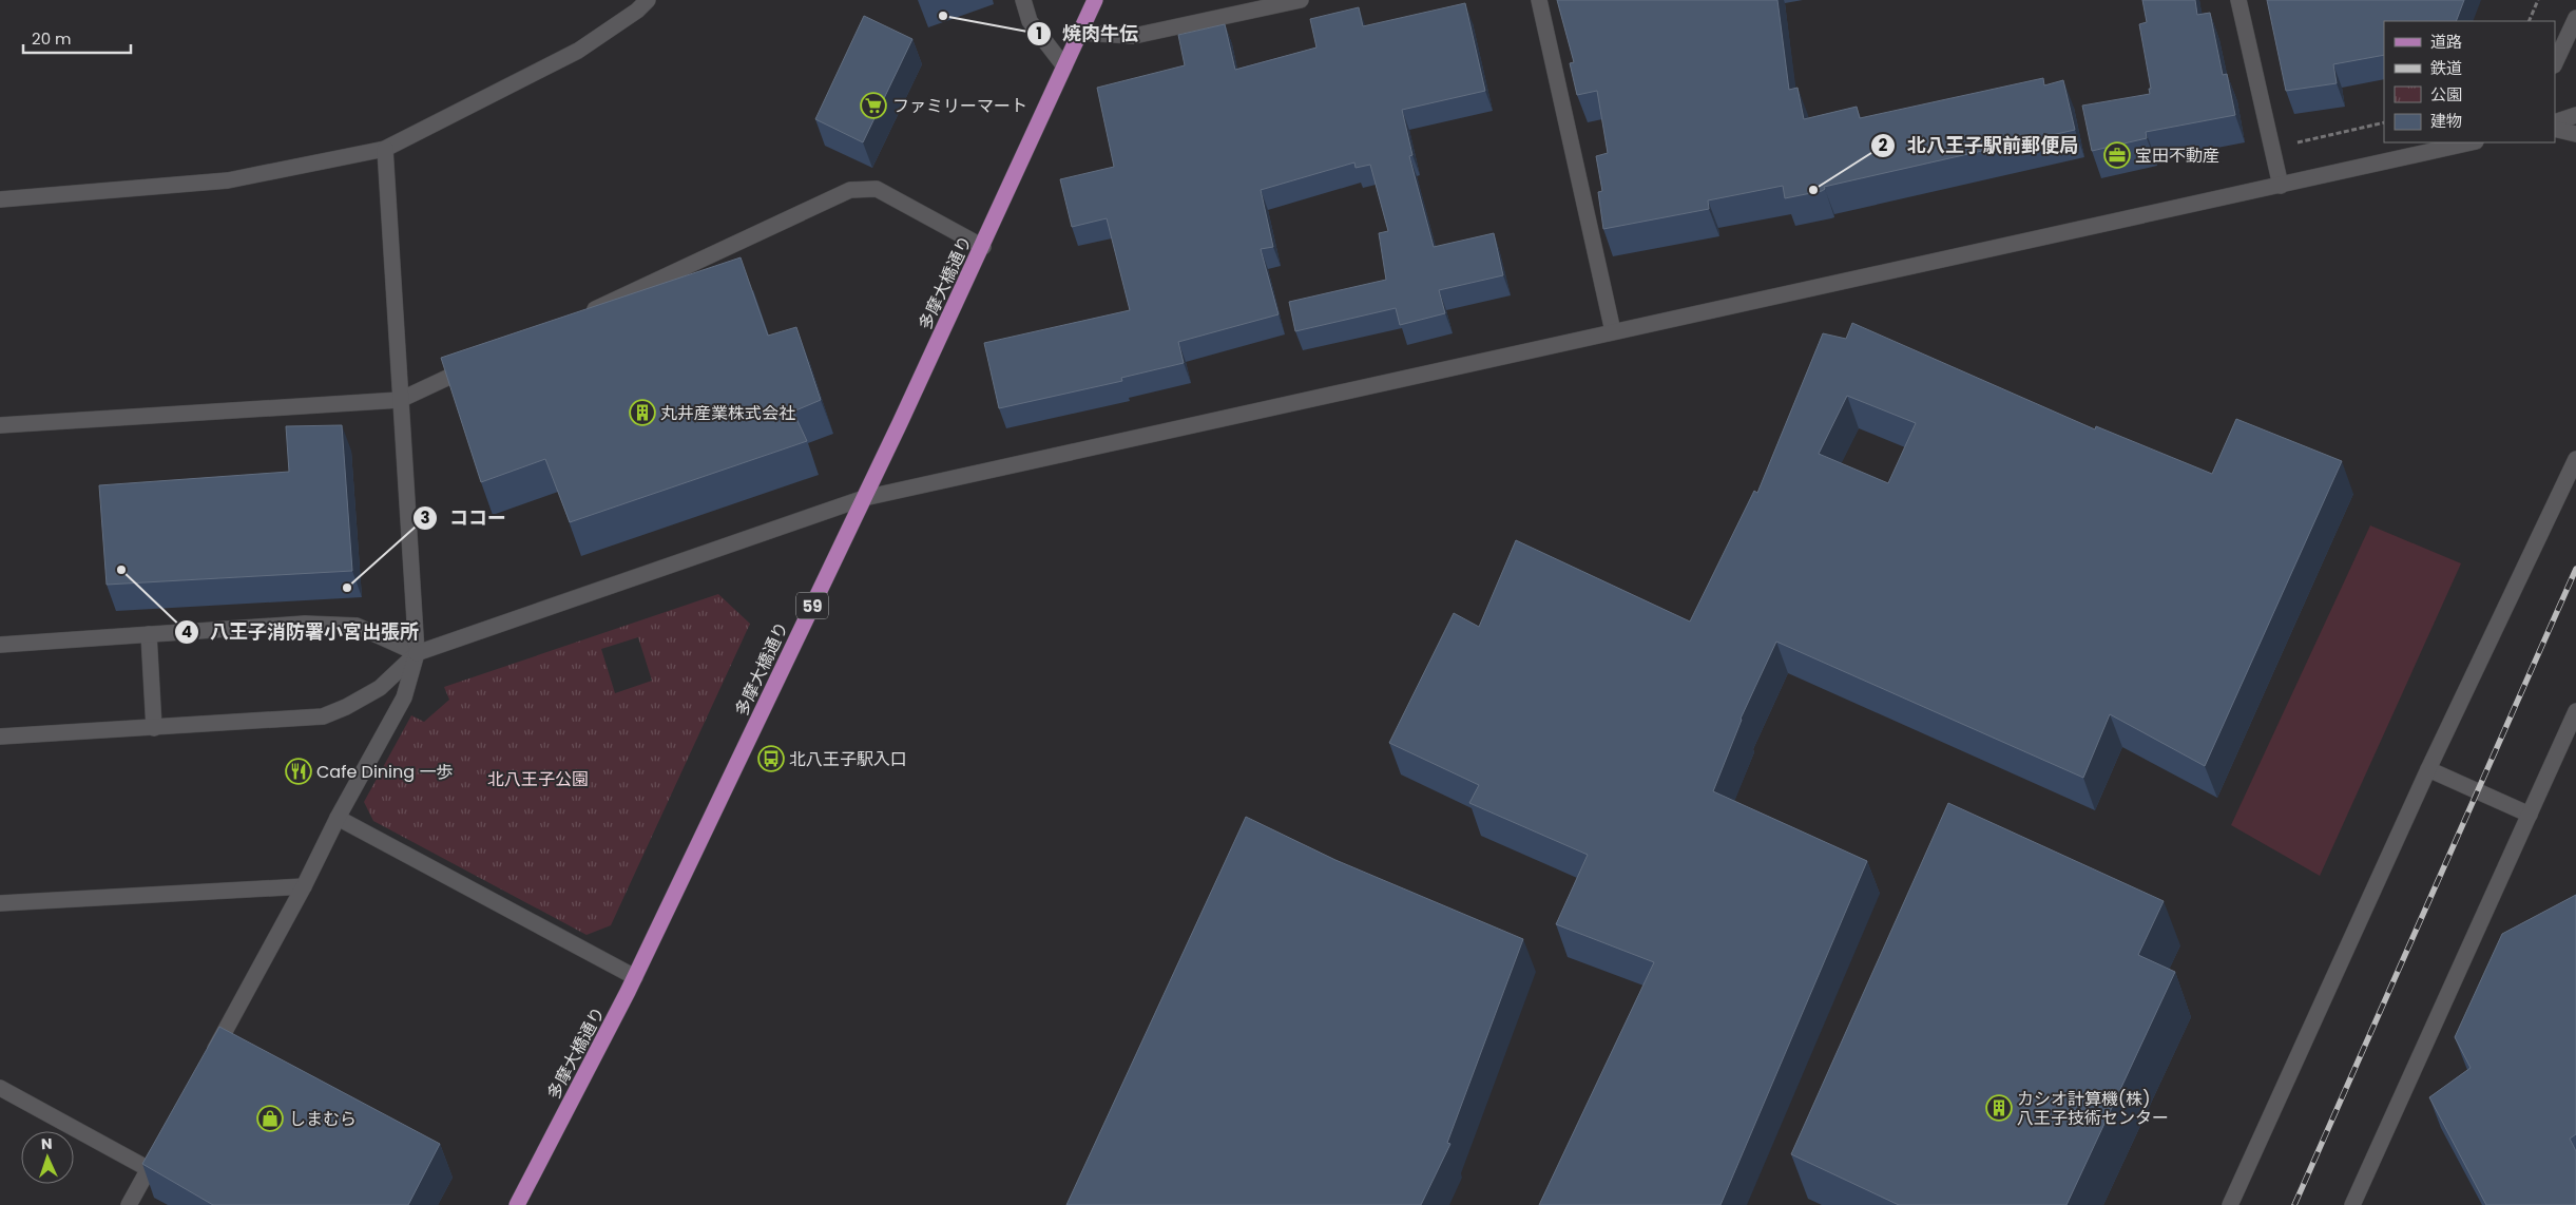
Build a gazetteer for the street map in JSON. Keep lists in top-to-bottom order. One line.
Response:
{"streets":{"main road":["多摩大橋通り","59"]},"parks":["北八王子公園"],"places":{"other":["焼肉牛伝","北八王子駅前郵便局","八王子消防署小宮出張所","ココー"],"supermarket":["ファミリーマート"],"office":["宝田不動産"],"building":["丸井産業株式会社","カシオ計算機(株) 八王子技術センター"],"bus stop":["北八王子駅入口"],"restaurant":["Cafe Dining 一歩"],"shop":["しまむら"]},"legend":["道路","鉄道","公園","建物"],"scale_bar":"20 m","north":"top"}
